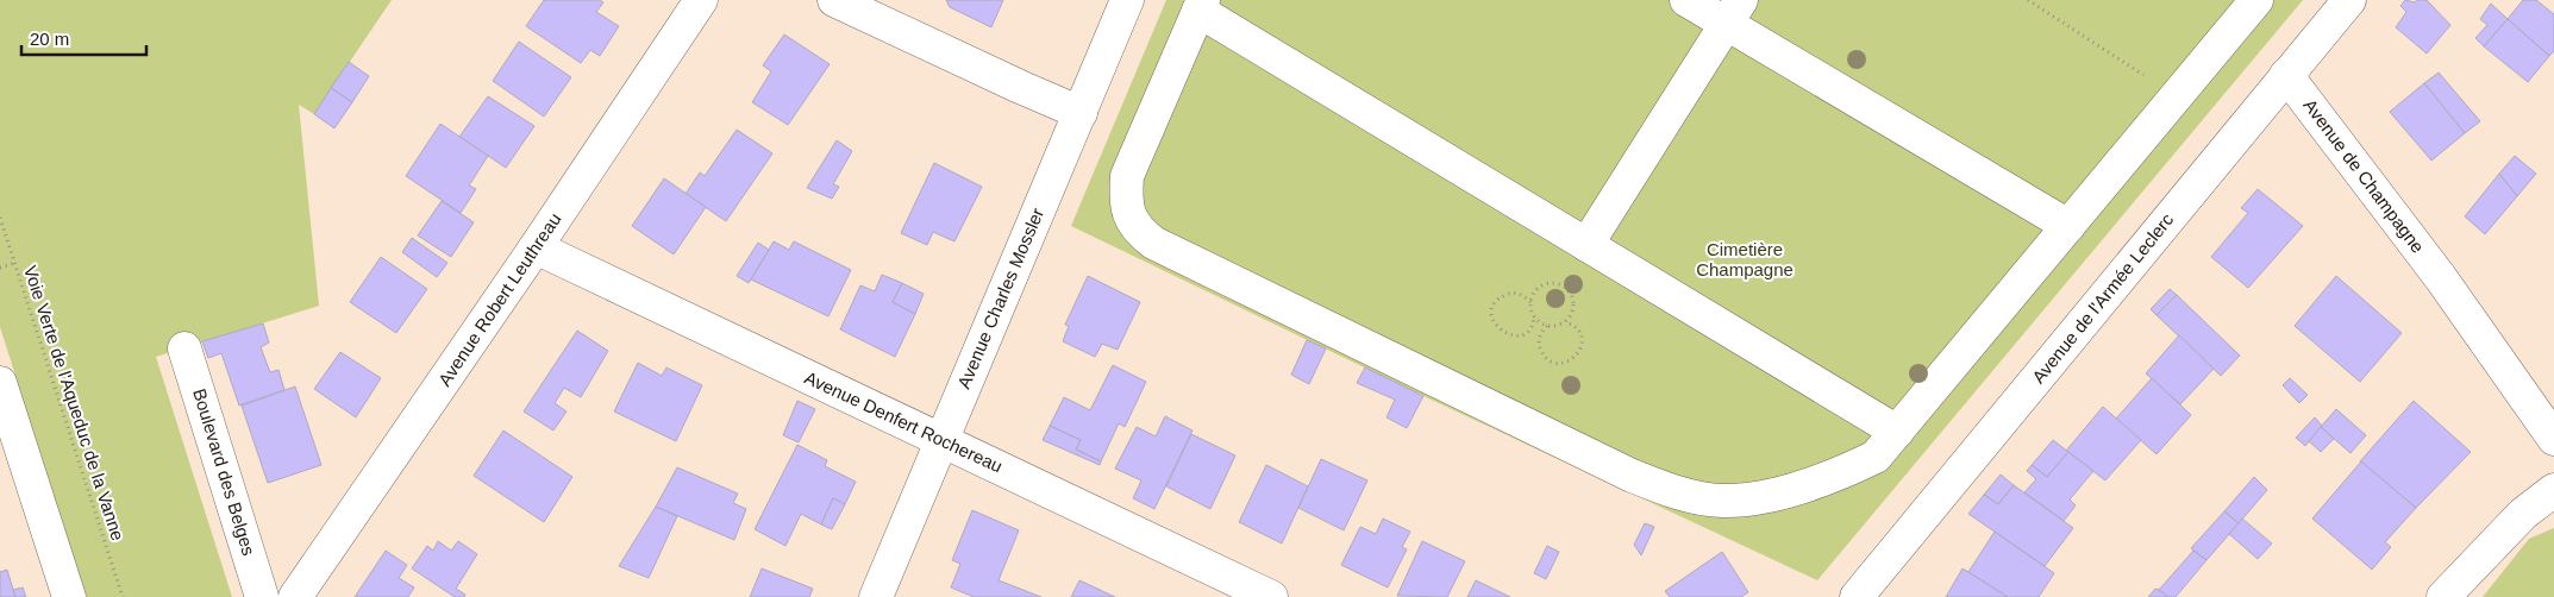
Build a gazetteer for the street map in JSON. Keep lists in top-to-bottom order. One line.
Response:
{"streets":{"street":["Avenue de Champagne","Avenue Charles Mossler","Avenue de l'Armée Leclerc","Avenue Robert Leuthreau","Avenue Denfert Rochereau","Boulevard des Belges"],"path":["Voie Verte de l'Aqueduc de la Vanne"]},"crossings":[["Avenue de Champagne","Avenue de l'Armée Leclerc"],["Avenue Charles Mossler","Avenue Denfert Rochereau"],["Avenue Robert Leuthreau","Avenue Denfert Rochereau"]],"parks":["Cimetière Champagne"],"scale_bar":"20 m"}
